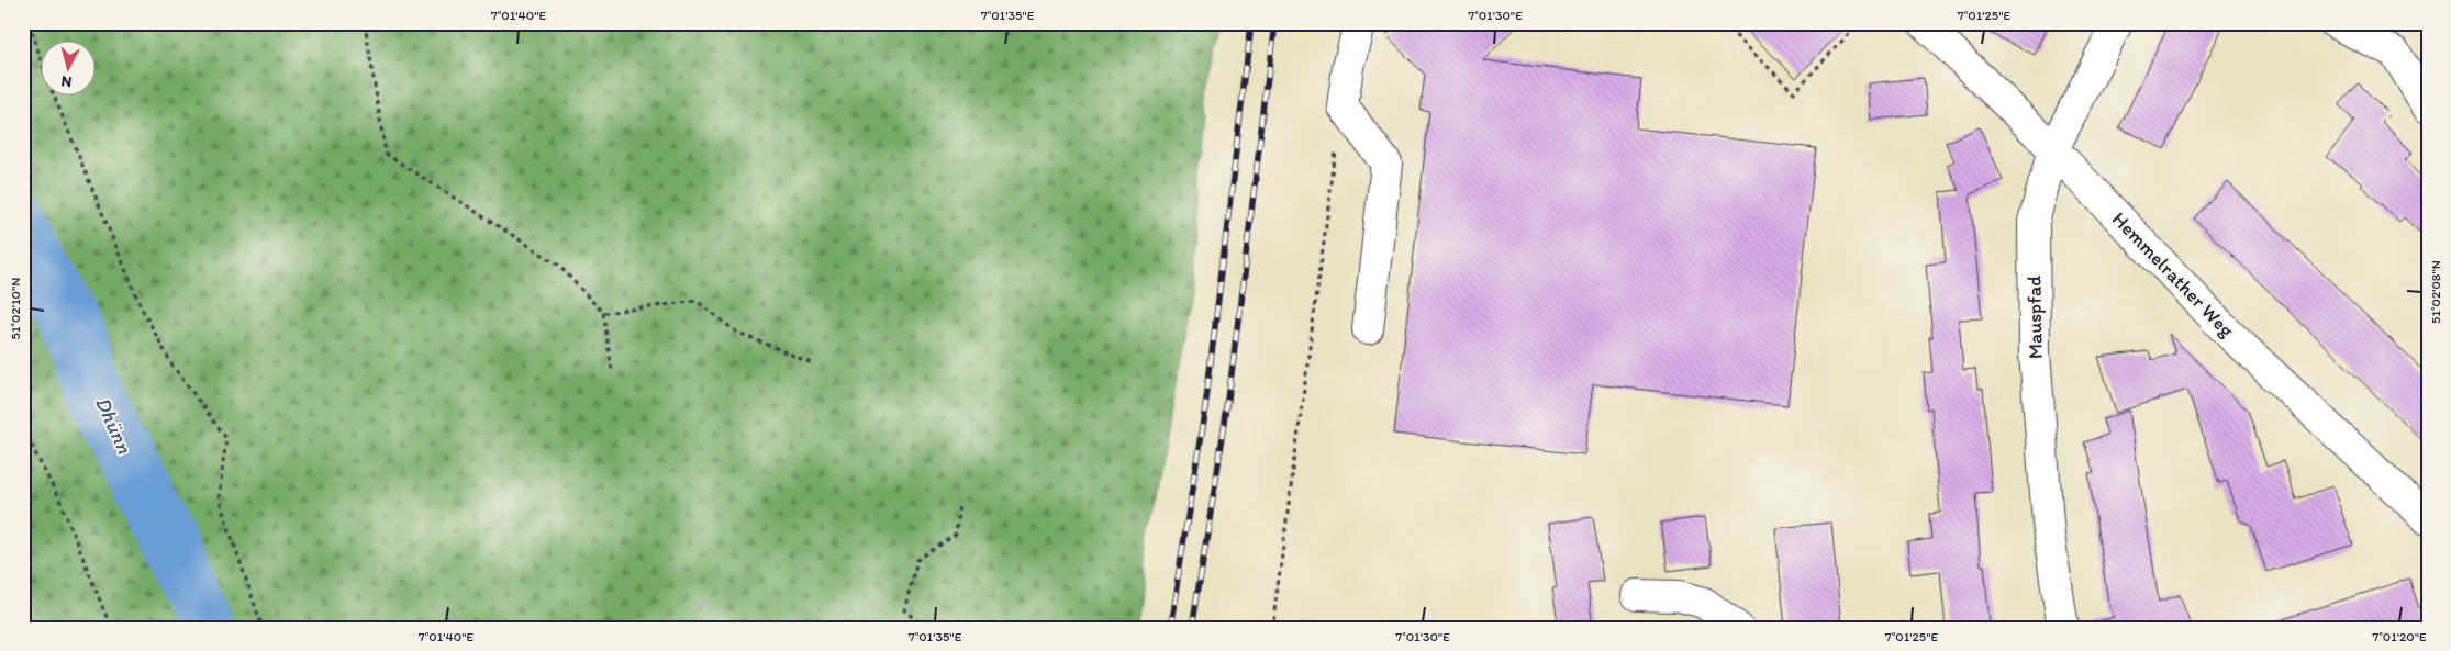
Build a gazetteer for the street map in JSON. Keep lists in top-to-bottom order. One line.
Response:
{"streets":{"street":["Hemmelrather Weg","Mauspfad"]},"crossings":[["Hemmelrather Weg","Mauspfad"]],"water":["Dhünn"],"north":"bottom","coordinates":["7°01'40\"E","7°01'35\"E","7°01'30\"E","7°01'25\"E","51°02'08\"N","51°02'10\"N","7°01'20\"E"]}
